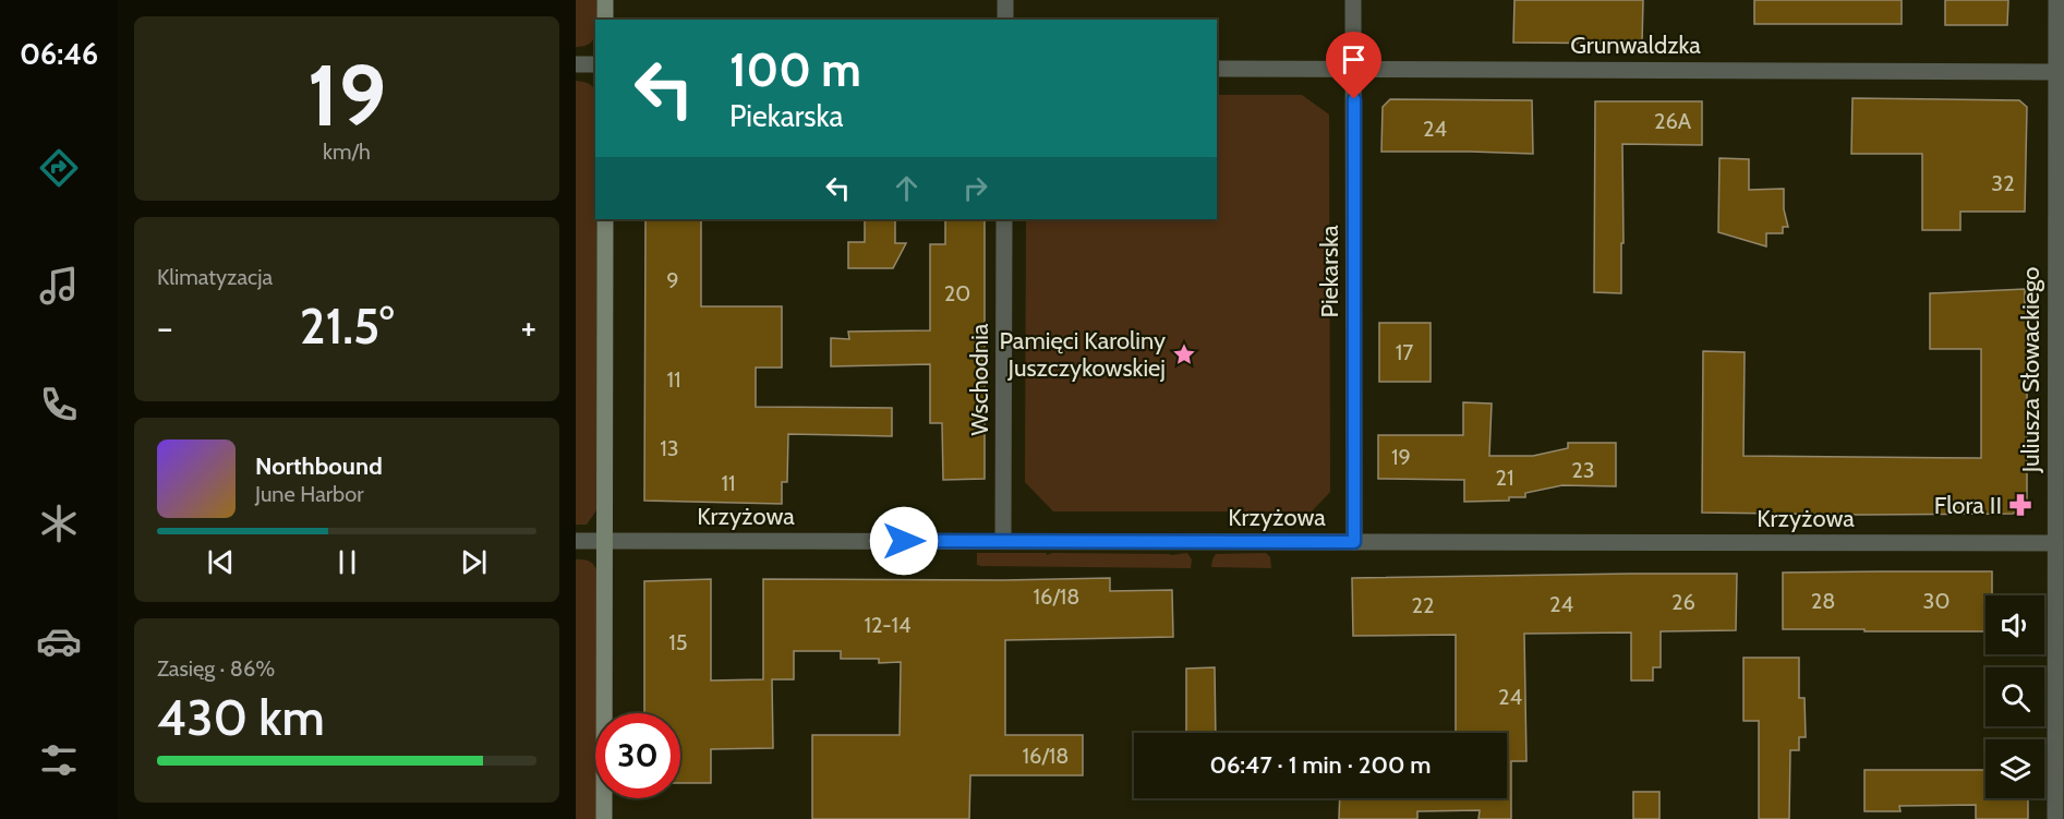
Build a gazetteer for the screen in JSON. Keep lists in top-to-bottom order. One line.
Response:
{"streets":{"street":["Grunwaldzka","Piekarska","Juliusza Słowackiego","Wschodnia","Krzyżowa"]},"crossings":[["Grunwaldzka","Piekarska"],["Grunwaldzka","Juliusza Słowackiego"],["Piekarska","Krzyżowa"],["Juliusza Słowackiego","Krzyżowa"],["Wschodnia","Krzyżowa"]],"places":{"place":["Pamięci Karoliny Juszczykowskiej"],"pharmacy":["Flora II"]},"house_numbers":["26A","24","32","9","20","17","11","13","19","23","21","11","16/18","28","30","26","24","22","12-14","15","24","16/18"],"page":{"tabs":"06:46","tile":[["19","km/h"],"Klimatyzacja",["Zasięg · 86%","430 km"]],"turn":["100 m","Piekarska"],"heat":["−","21.5°","+"],"song":["Northbound","June Harbor"],"limit":"30","trip":"06:47 · 1 min · 200 m"}}
